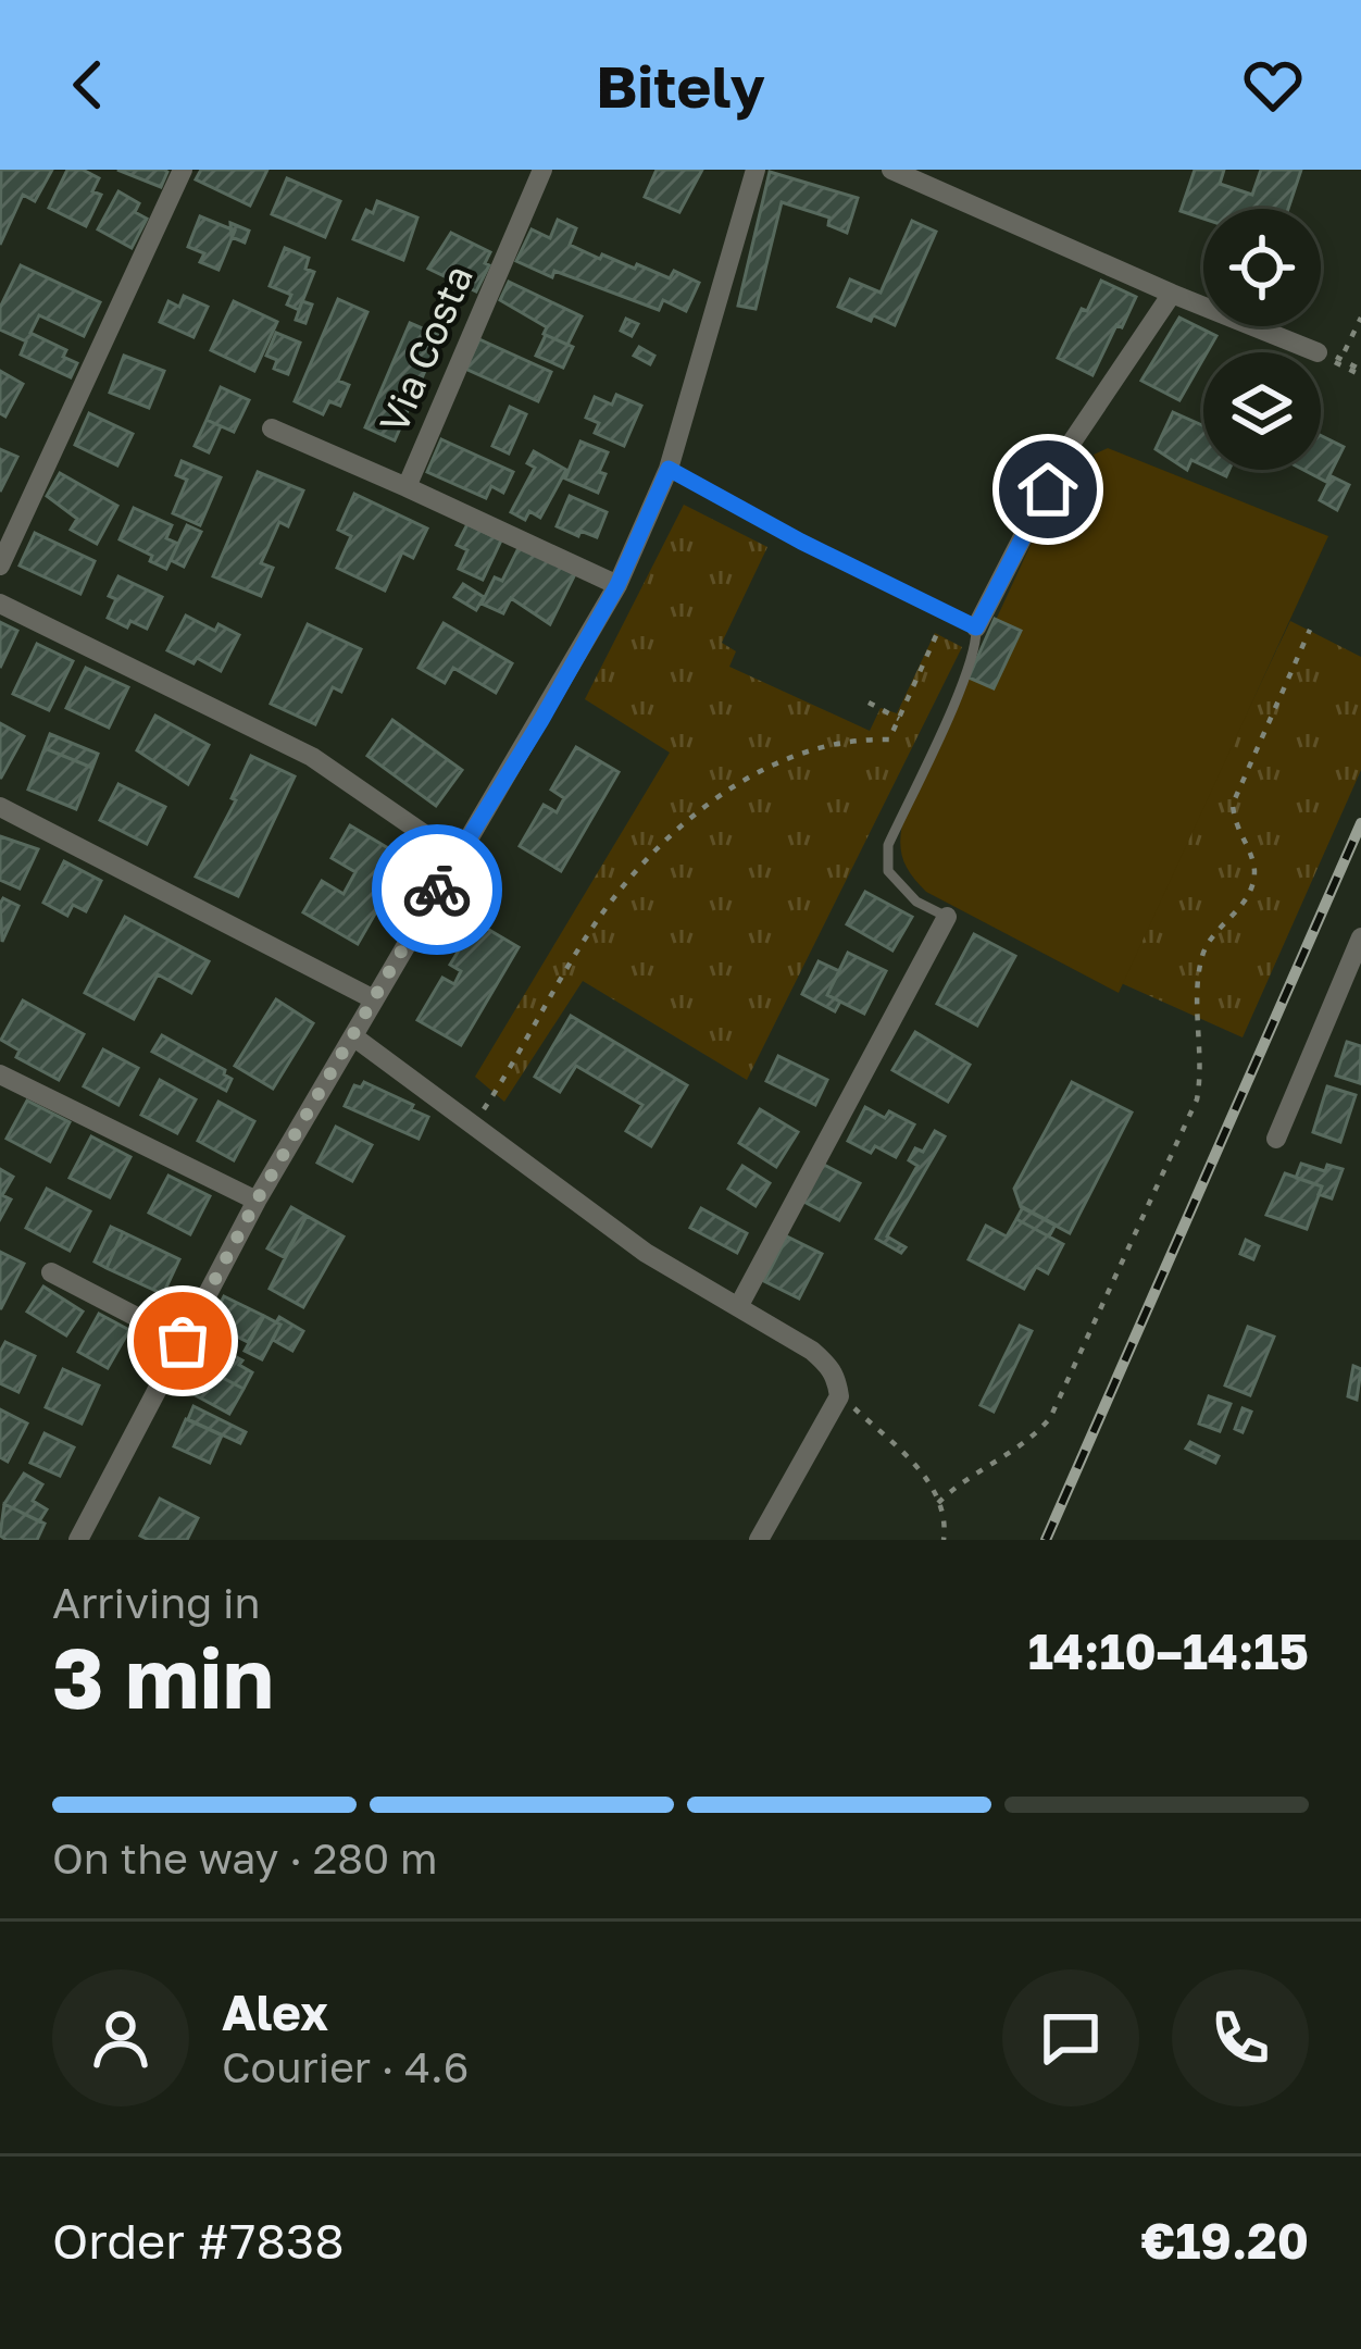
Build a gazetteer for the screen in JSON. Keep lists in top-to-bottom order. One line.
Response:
{"streets":{"street":["Via Costa"]},"page":{"header":"Bitely","heading":["3 min","Arriving in","14:10–14:15"],"panel":["Alex","Courier · 4.6","Order #7838","€19.20"],"bar":"On the way · 280 m"}}
